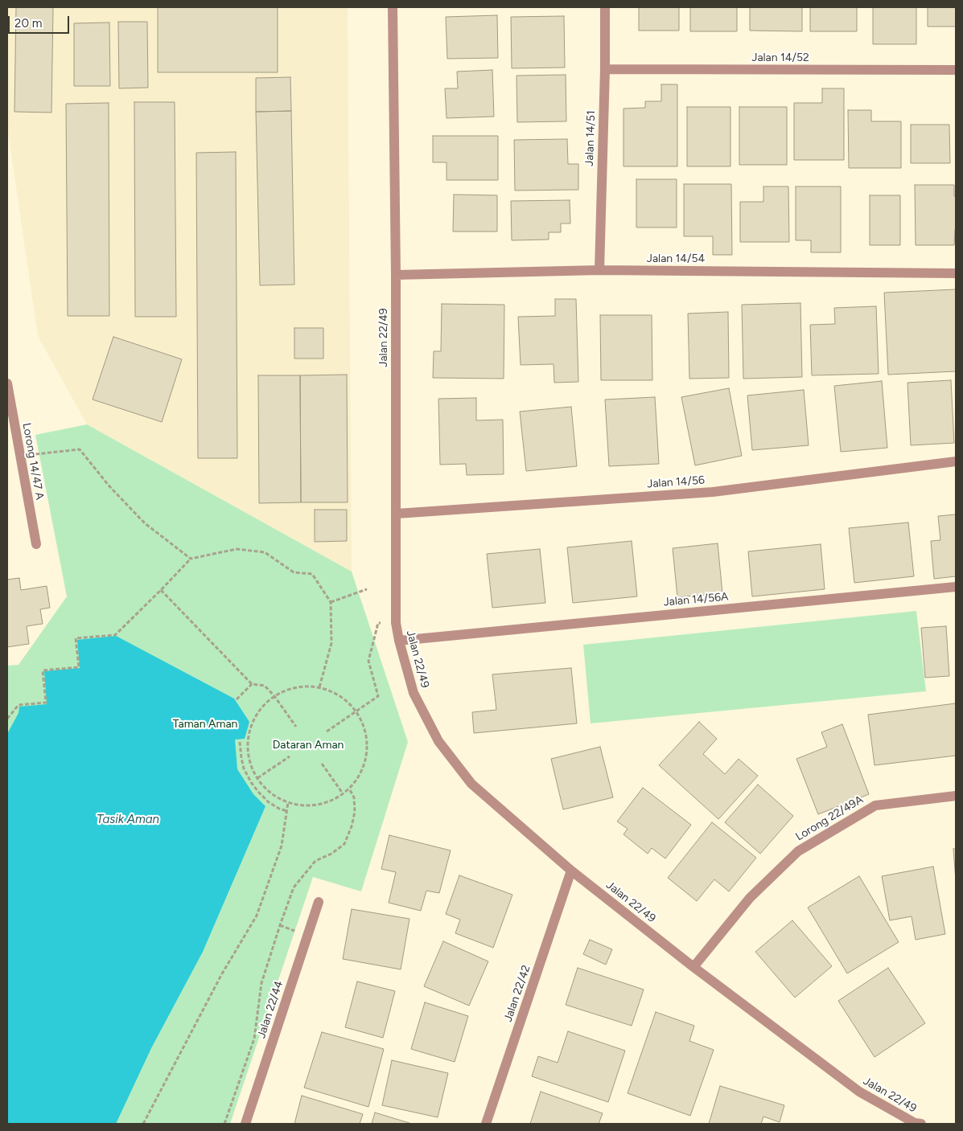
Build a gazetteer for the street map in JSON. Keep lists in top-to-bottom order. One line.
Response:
{"streets":{"street":["Jalan 14/52","Jalan 14/51","Jalan 14/54","Jalan 22/49","Lorong 14/47 A","Jalan 14/56","Jalan 14/56A","Lorong 22/49A","Jalan 22/42","Jalan 22/44"]},"crossings":[["Jalan 14/52","Jalan 14/51"],["Jalan 14/51","Jalan 14/54"],["Jalan 14/54","Jalan 22/49"],["Jalan 22/49","Jalan 14/56"],["Jalan 22/49","Jalan 14/56A"],["Jalan 22/49","Lorong 22/49A"],["Jalan 22/49","Jalan 22/42"]],"water":["Tasik Aman"],"parks":["Taman Aman","Dataran Aman"],"scale_bar":"20 m"}
